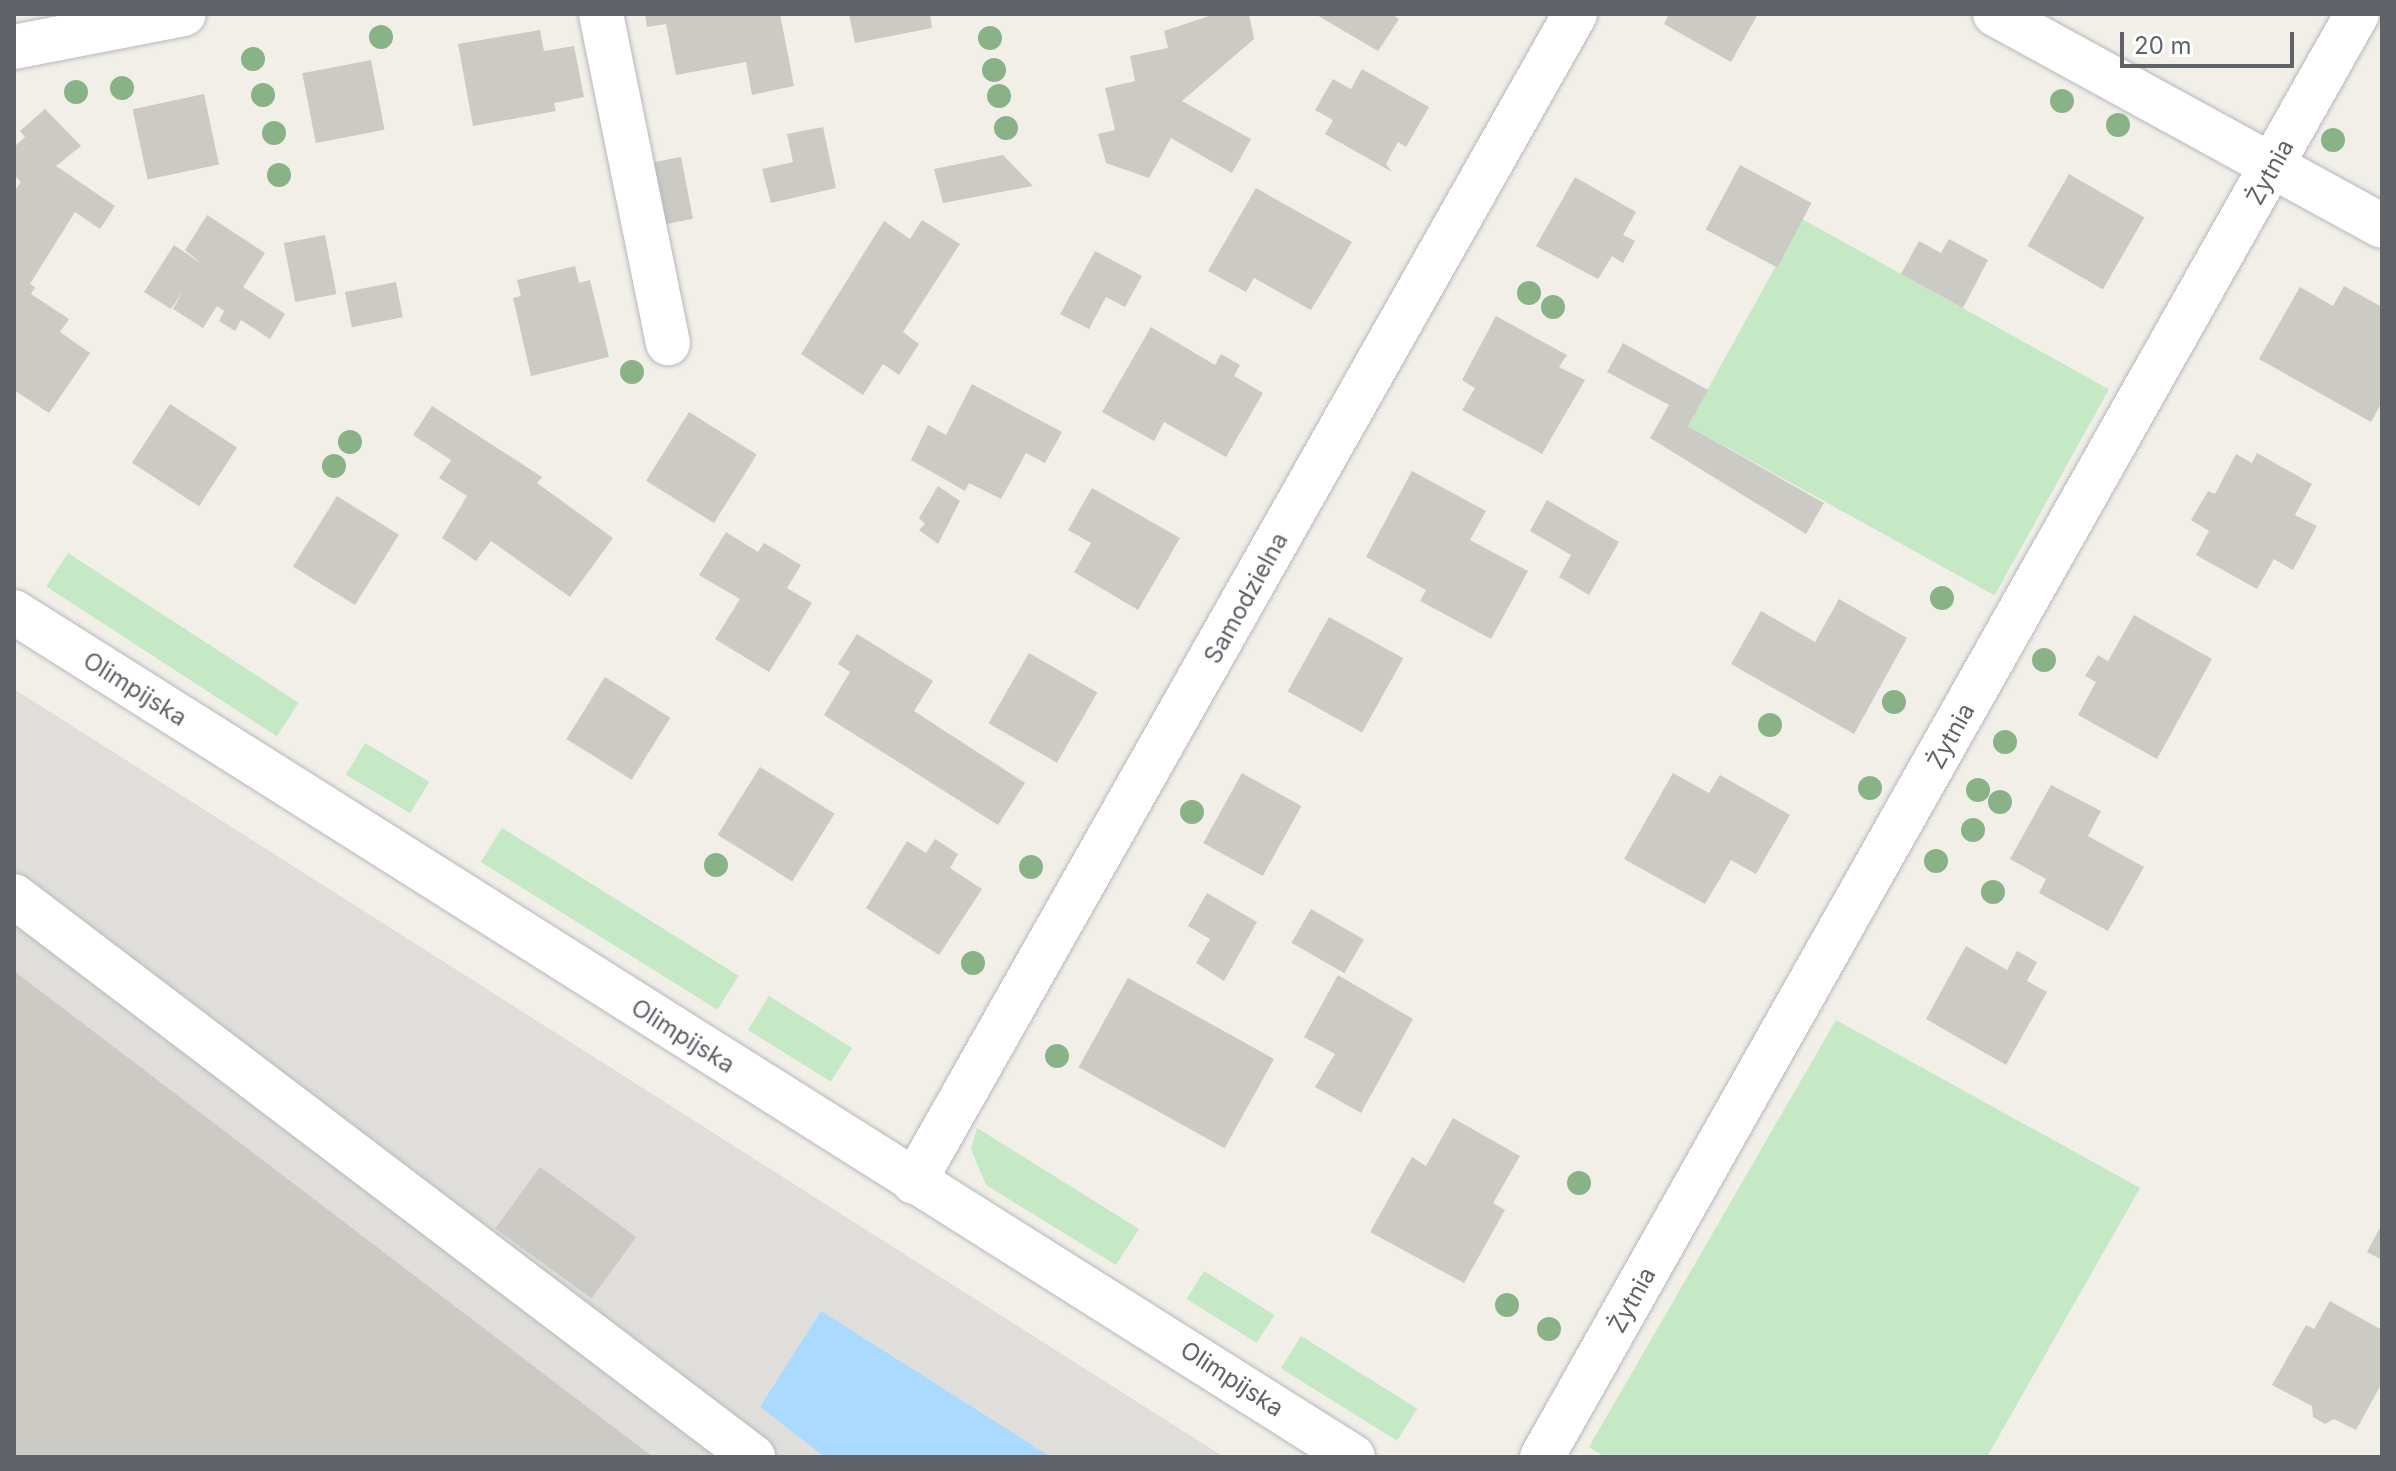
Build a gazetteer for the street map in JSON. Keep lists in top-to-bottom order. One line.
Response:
{"streets":{"street":["Żytnia","Samodzielna","Olimpijska"]},"crossings":[["Samodzielna","Olimpijska"]],"scale_bar":"20 m"}
